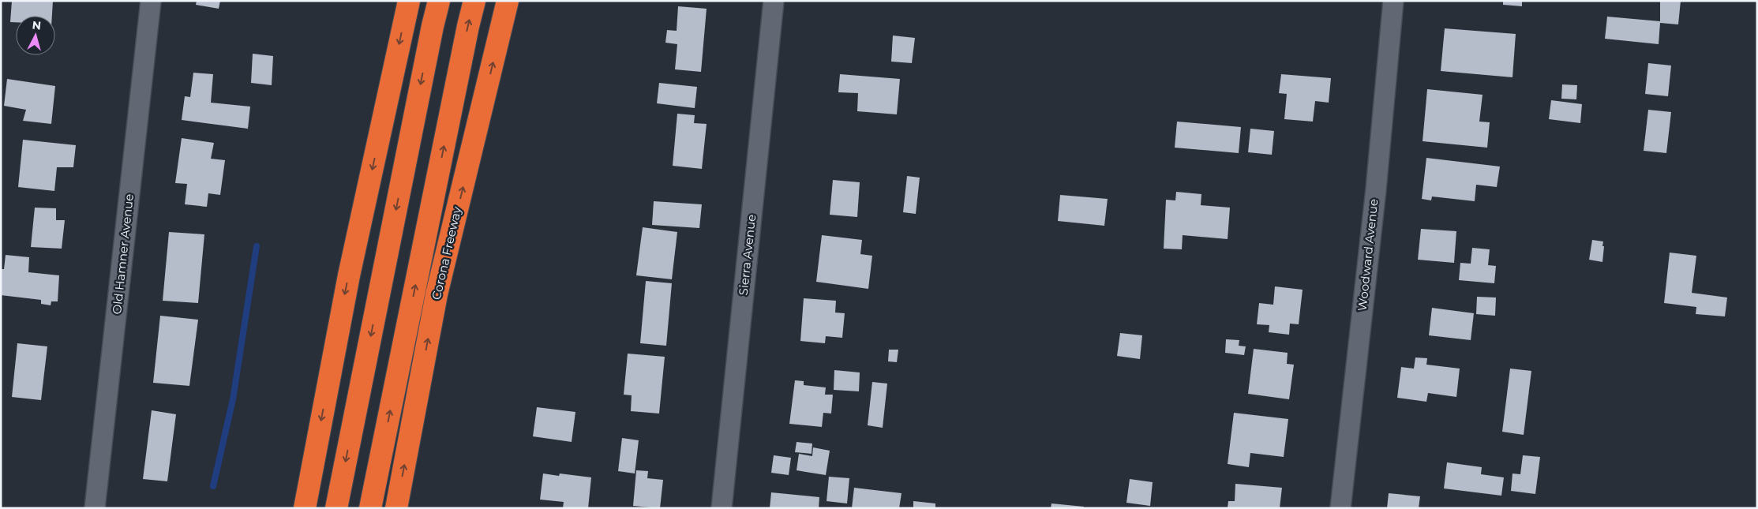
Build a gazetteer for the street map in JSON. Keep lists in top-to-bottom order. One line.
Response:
{"streets":{"highway":["Corona Freeway"],"street":["Old Hamner Avenue","Sierra Avenue","Woodward Avenue"]},"north":"top"}
